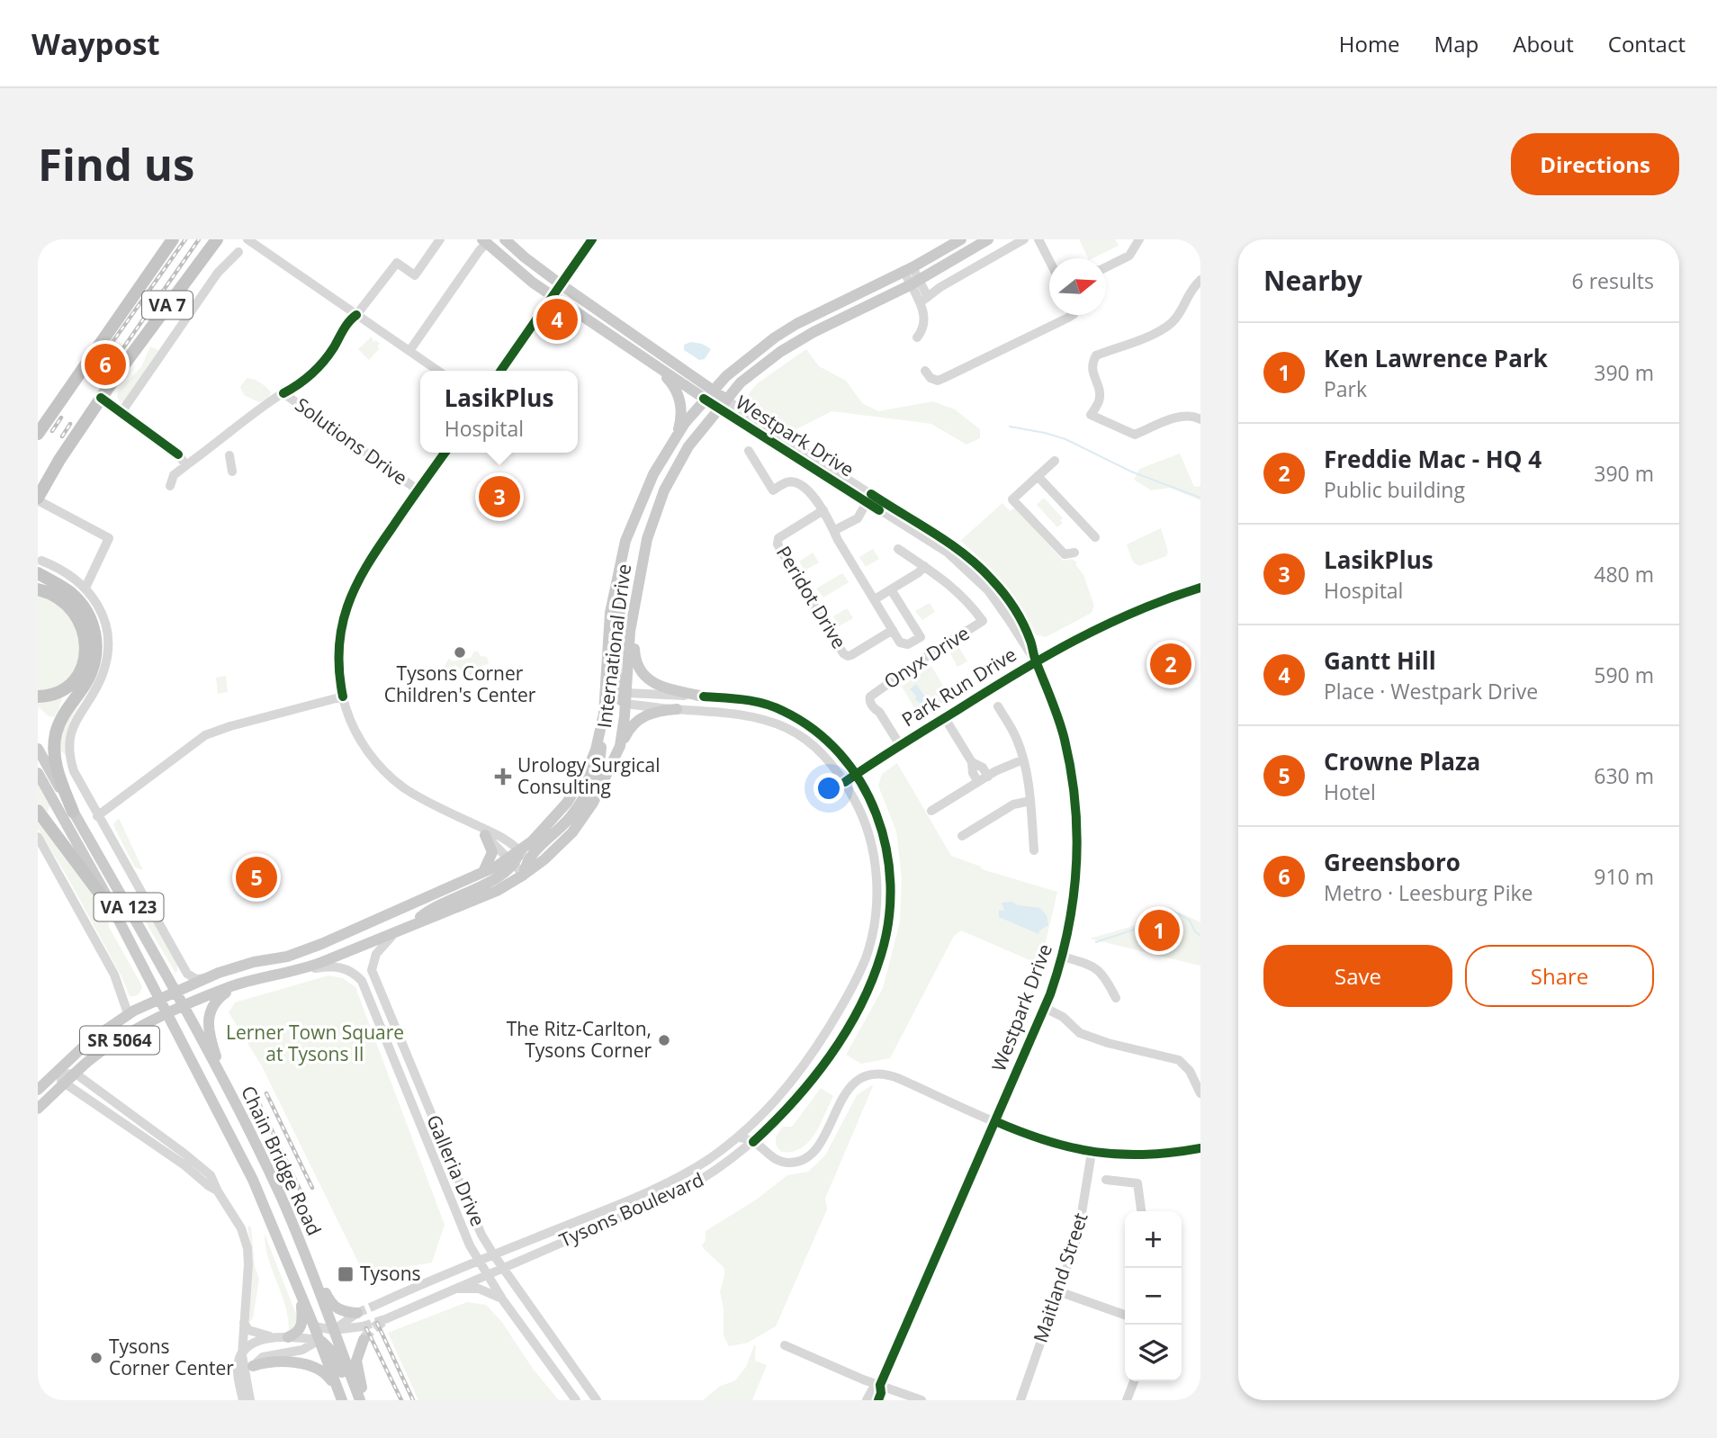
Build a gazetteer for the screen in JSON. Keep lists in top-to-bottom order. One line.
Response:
{"streets":{"highway":["VA 7"],"main road":["Westpark Drive","International Drive","VA 123","SR 5064","Chain Bridge Road"],"street":["Solutions Drive","Peridot Drive","Onyx Drive","Park Run Drive","Galleria Drive","Tysons Boulevard","Maitland Street"]},"crossings":[["Westpark Drive","International Drive"],["Westpark Drive","Park Run Drive"],["International Drive","Chain Bridge Road"],["International Drive","Galleria Drive"],["International Drive","Tysons Boulevard"],["Onyx Drive","Park Run Drive"],["Park Run Drive","Tysons Boulevard"],["Galleria Drive","Tysons Boulevard"]],"parks":["Lerner Town Square at Tysons II"],"places":{"other":["Tysons Corner Children's Center","The Ritz-Carlton, Tysons Corner","Tysons Corner Center"],"health":["Urology Surgical Consulting"],"transit":["Tysons"]},"north":"right","page":{"header":"Waypost","nav":["Home","Map","About","Contact"],"buttons":["Directions",["Save","Share"]],"title":"Find us","heading":["Nearby","6 results"],"pins":["4","6","3","2","5","1"],"list":[{"mark":"1","name":"Ken Lawrence Park","note":"Park","value":"390 m"},{"mark":"2","name":"Freddie Mac - HQ 4","note":"Public building","value":"390 m"},{"mark":"3","name":"LasikPlus","note":"Hospital","value":"480 m"},{"mark":"4","name":"Gantt Hill","note":"Place · Westpark Drive","value":"590 m"},{"mark":"5","name":"Crowne Plaza","note":"Hotel","value":"630 m"},{"mark":"6","name":"Greensboro","note":"Metro · Leesburg Pike","value":"910 m"}],"popup":["LasikPlus","Hospital"],"map_buttons":["+","−"]}}
